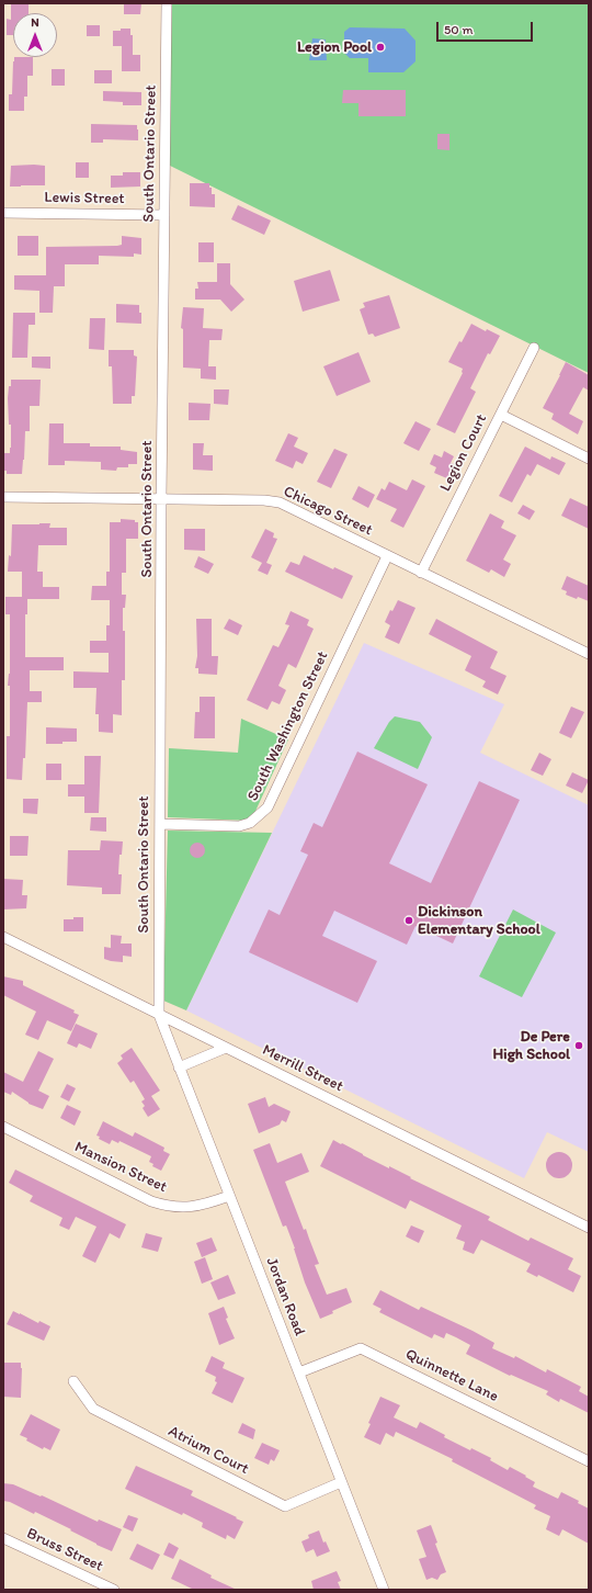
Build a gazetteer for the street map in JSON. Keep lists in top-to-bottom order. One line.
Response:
{"streets":{"street":["South Ontario Street","Lewis Street","Legion Court","Chicago Street","South Washington Street","Merrill Street","Mansion Street","Jordan Road","Quinnette Lane","Atrium Court","Bruss Street"]},"crossings":[["South Ontario Street","Lewis Street"],["South Ontario Street","Chicago Street"],["South Ontario Street","South Washington Street"],["South Ontario Street","Merrill Street"],["South Ontario Street","Jordan Road"],["Legion Court","Chicago Street"],["Chicago Street","South Washington Street"],["Merrill Street","Jordan Road"],["Mansion Street","Jordan Road"],["Jordan Road","Quinnette Lane"],["Jordan Road","Atrium Court"]],"places":["Legion Pool","Dickinson Elementary School","De Pere High School"],"scale_bar":"50 m","north":"top"}
